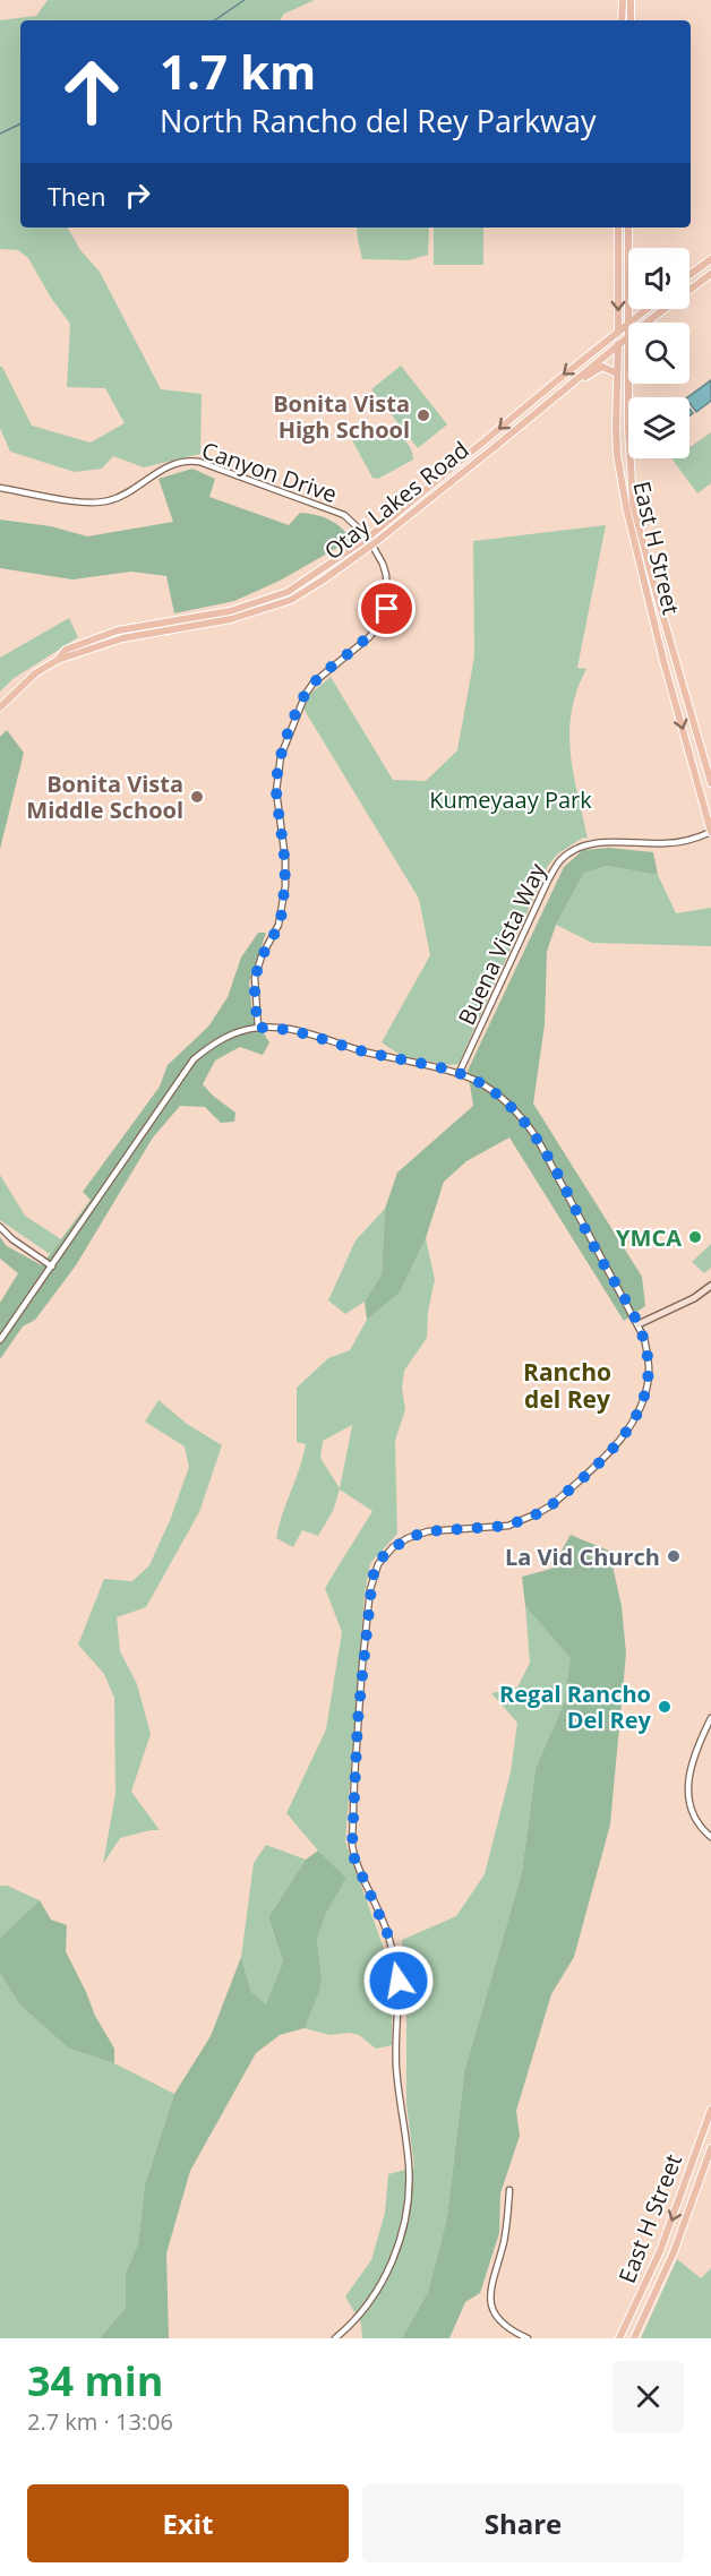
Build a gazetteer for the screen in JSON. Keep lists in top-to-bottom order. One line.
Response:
{"streets":{"main road":["Otay Lakes Road","East H Street"],"street":["Canyon Drive","Buena Vista Way"]},"crossings":[["Canyon Drive","Otay Lakes Road"],["Otay Lakes Road","East H Street"],["East H Street","Buena Vista Way"]],"districts":["Rancho del Rey"],"parks":["Kumeyaay Park"],"places":["Bonita Vista High School","Bonita Vista Middle School","YMCA","La Vid Church","Regal Rancho Del Rey"],"page":{"turn":["1.7 km","North Rancho del Rey Parkway"],"then":"Then","heading":["34 min","2.7 km · 13:06"],"buttons":["Exit","Share"]}}
